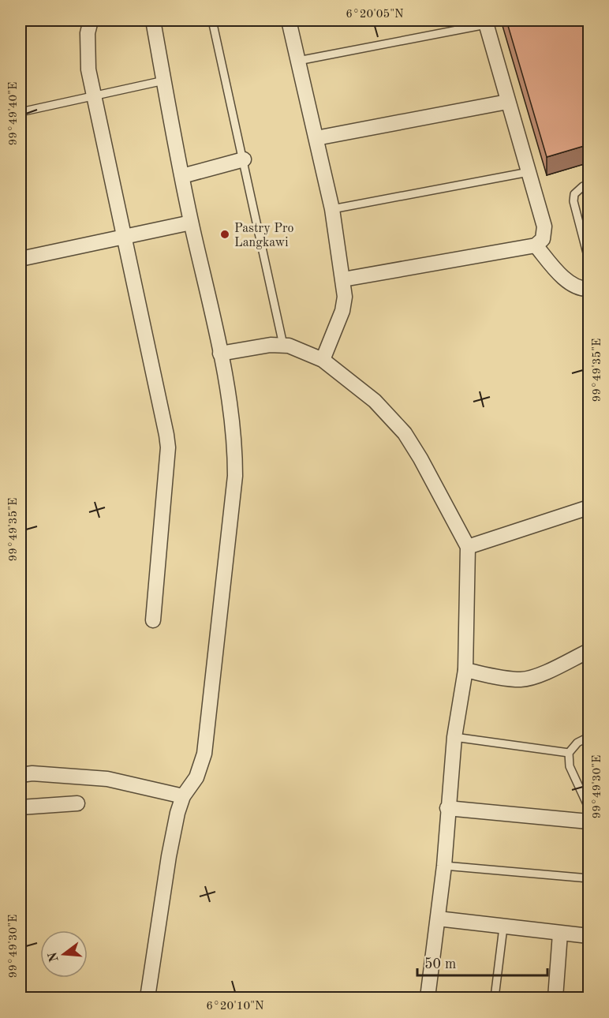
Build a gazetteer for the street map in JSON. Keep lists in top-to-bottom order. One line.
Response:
{"places":["Pastry Pro Langkawi"],"scale_bar":"50 m","north":"left","coordinates":["6°20'05\"N","99°49'40\"E","99°49'35\"E","99°49'30\"E","6°20'10\"N"]}
